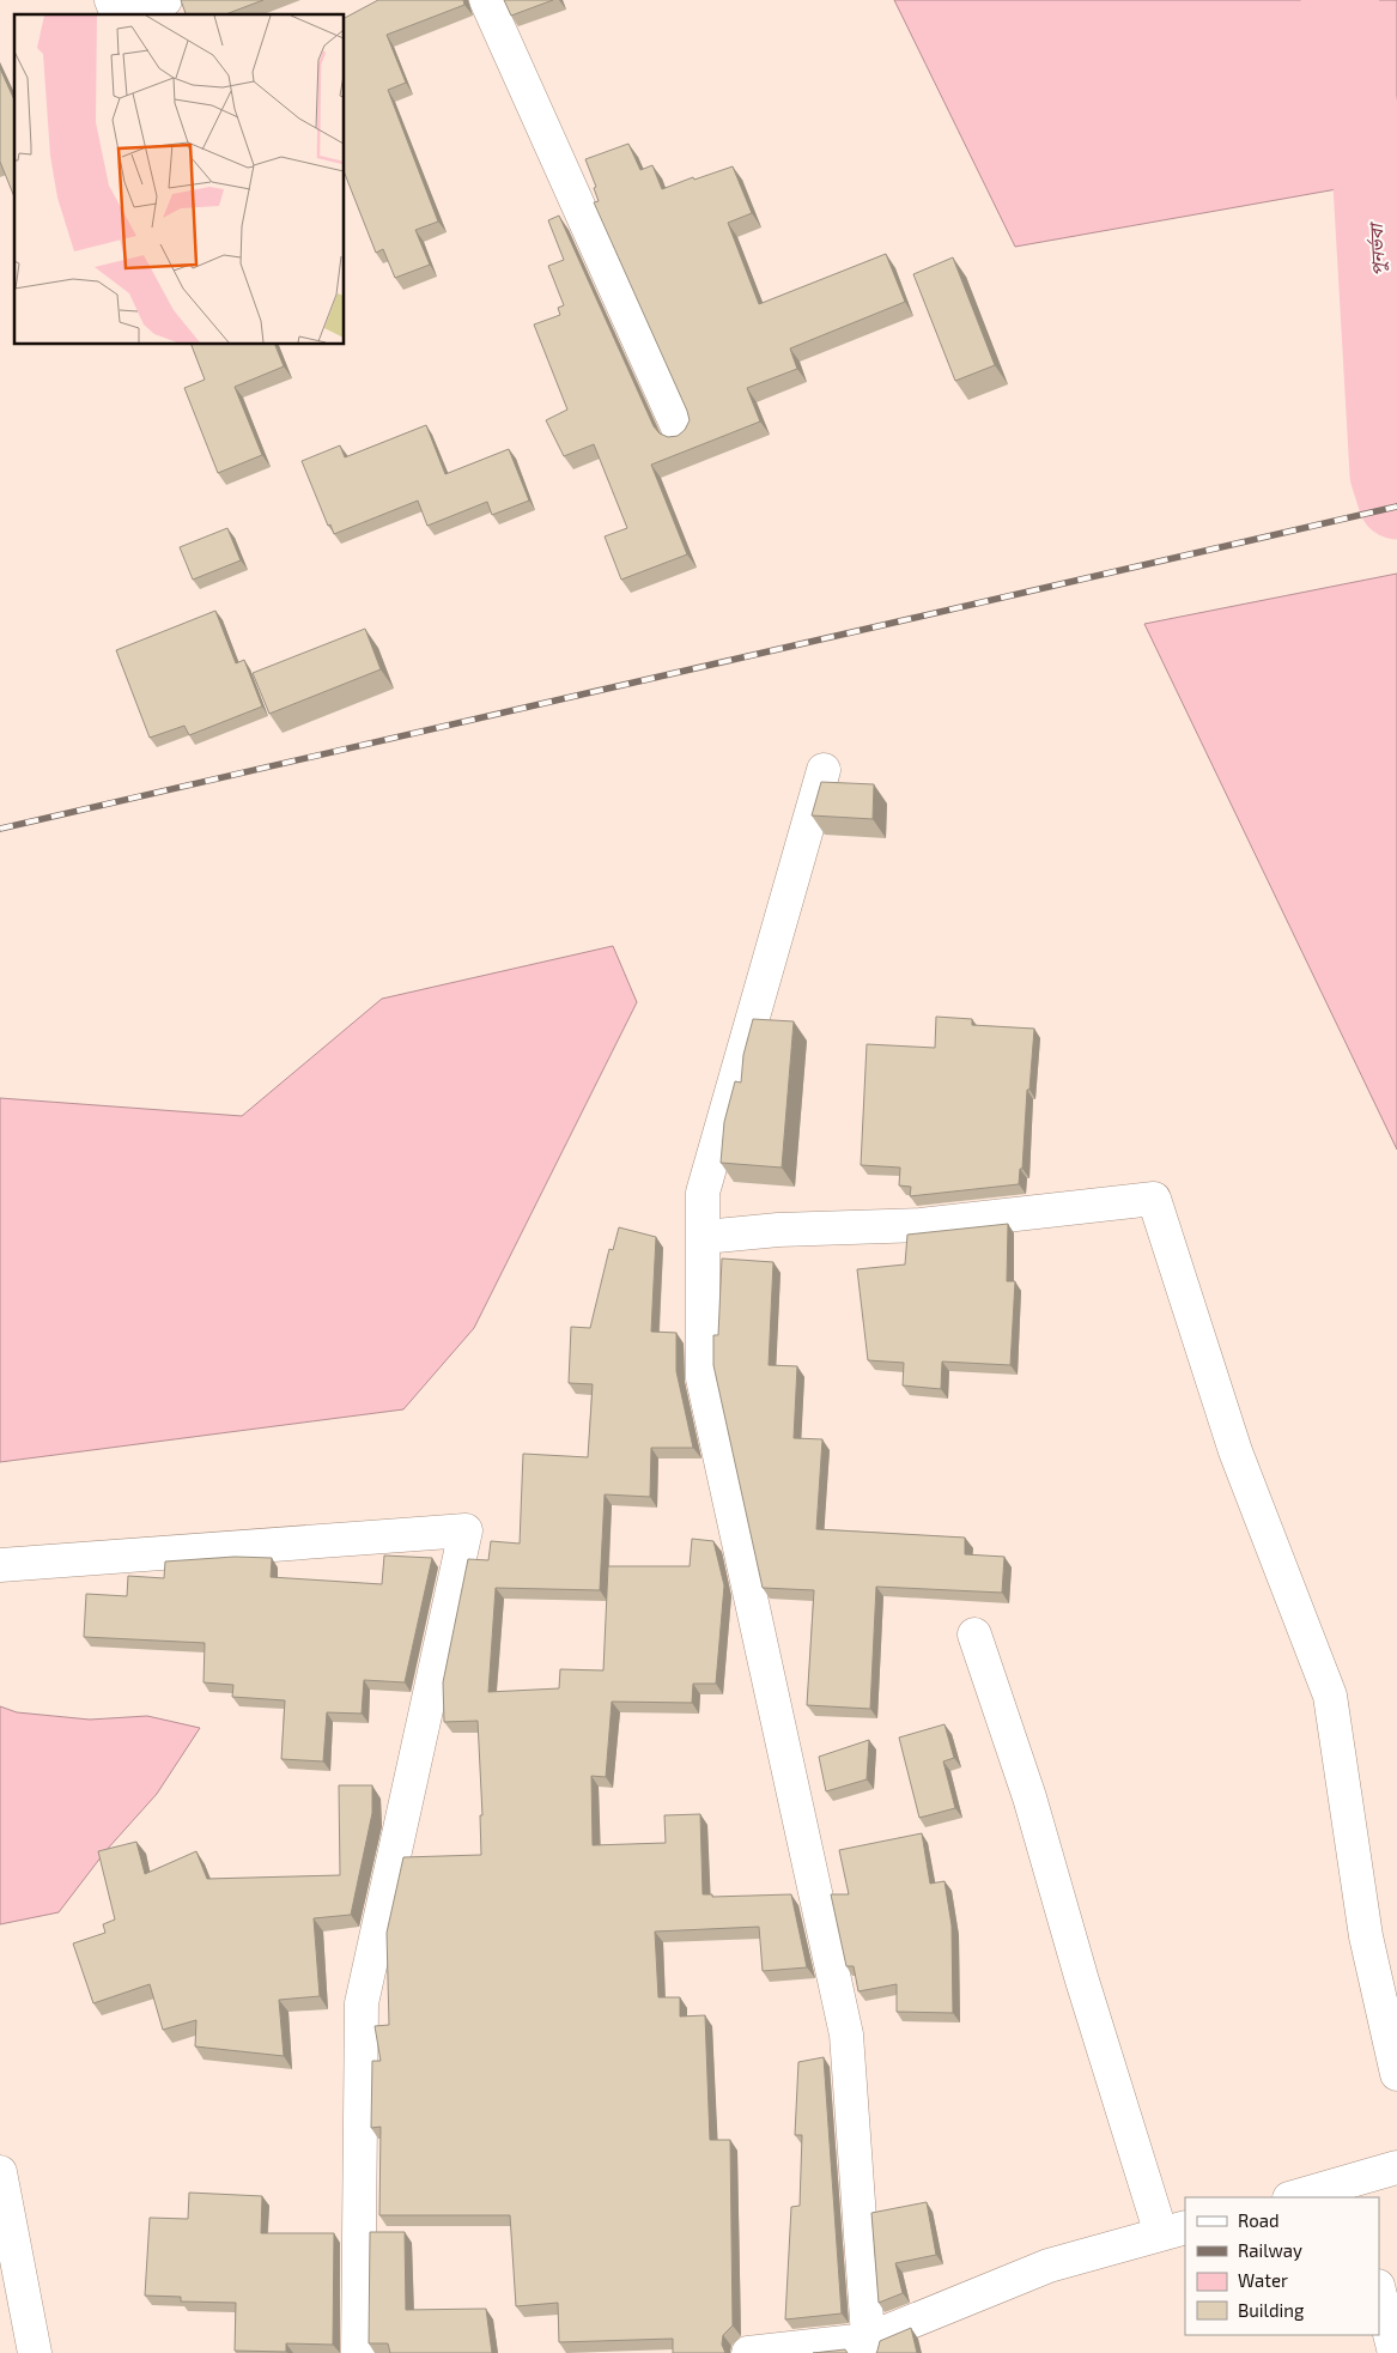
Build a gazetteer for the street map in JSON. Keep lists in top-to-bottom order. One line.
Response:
{"water":["পুনর্ভবা"],"legend":["Road","Railway","Water","Building"]}
